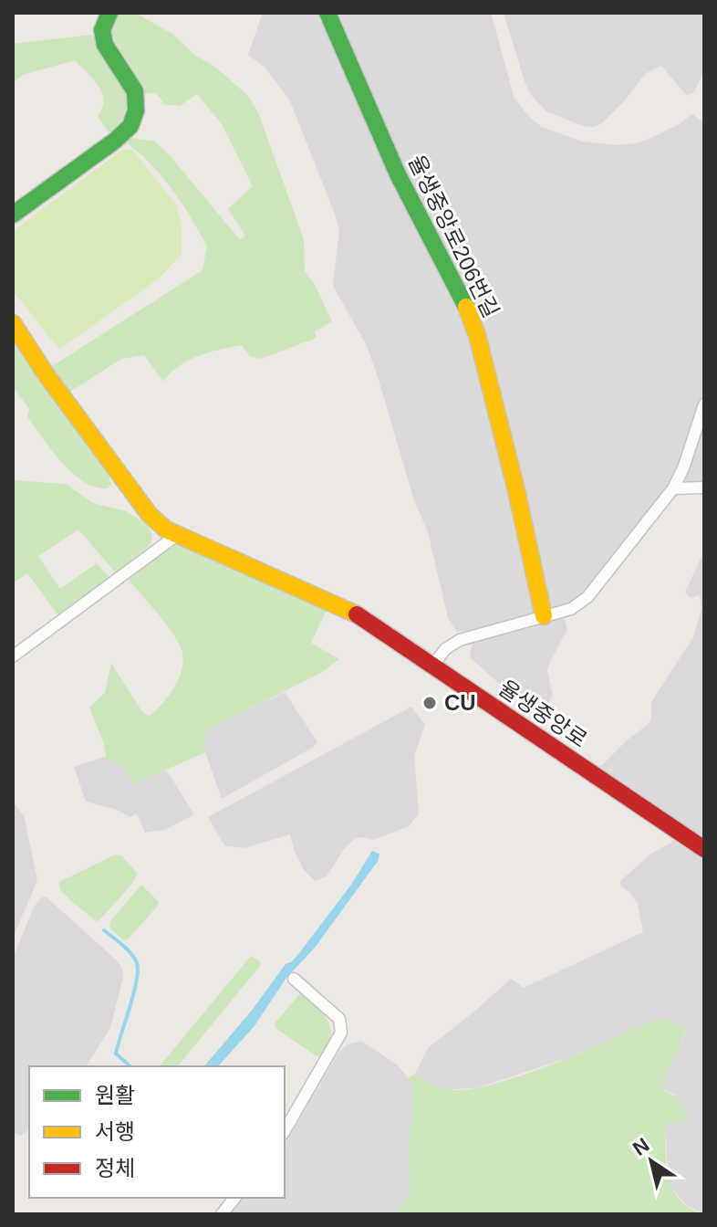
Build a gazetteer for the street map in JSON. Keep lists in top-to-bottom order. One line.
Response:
{"streets":{"street":["율생중앙로206번길","율생중앙로"]},"places":["CU"],"legend":["원활","서행","정체"],"north":"top left"}
